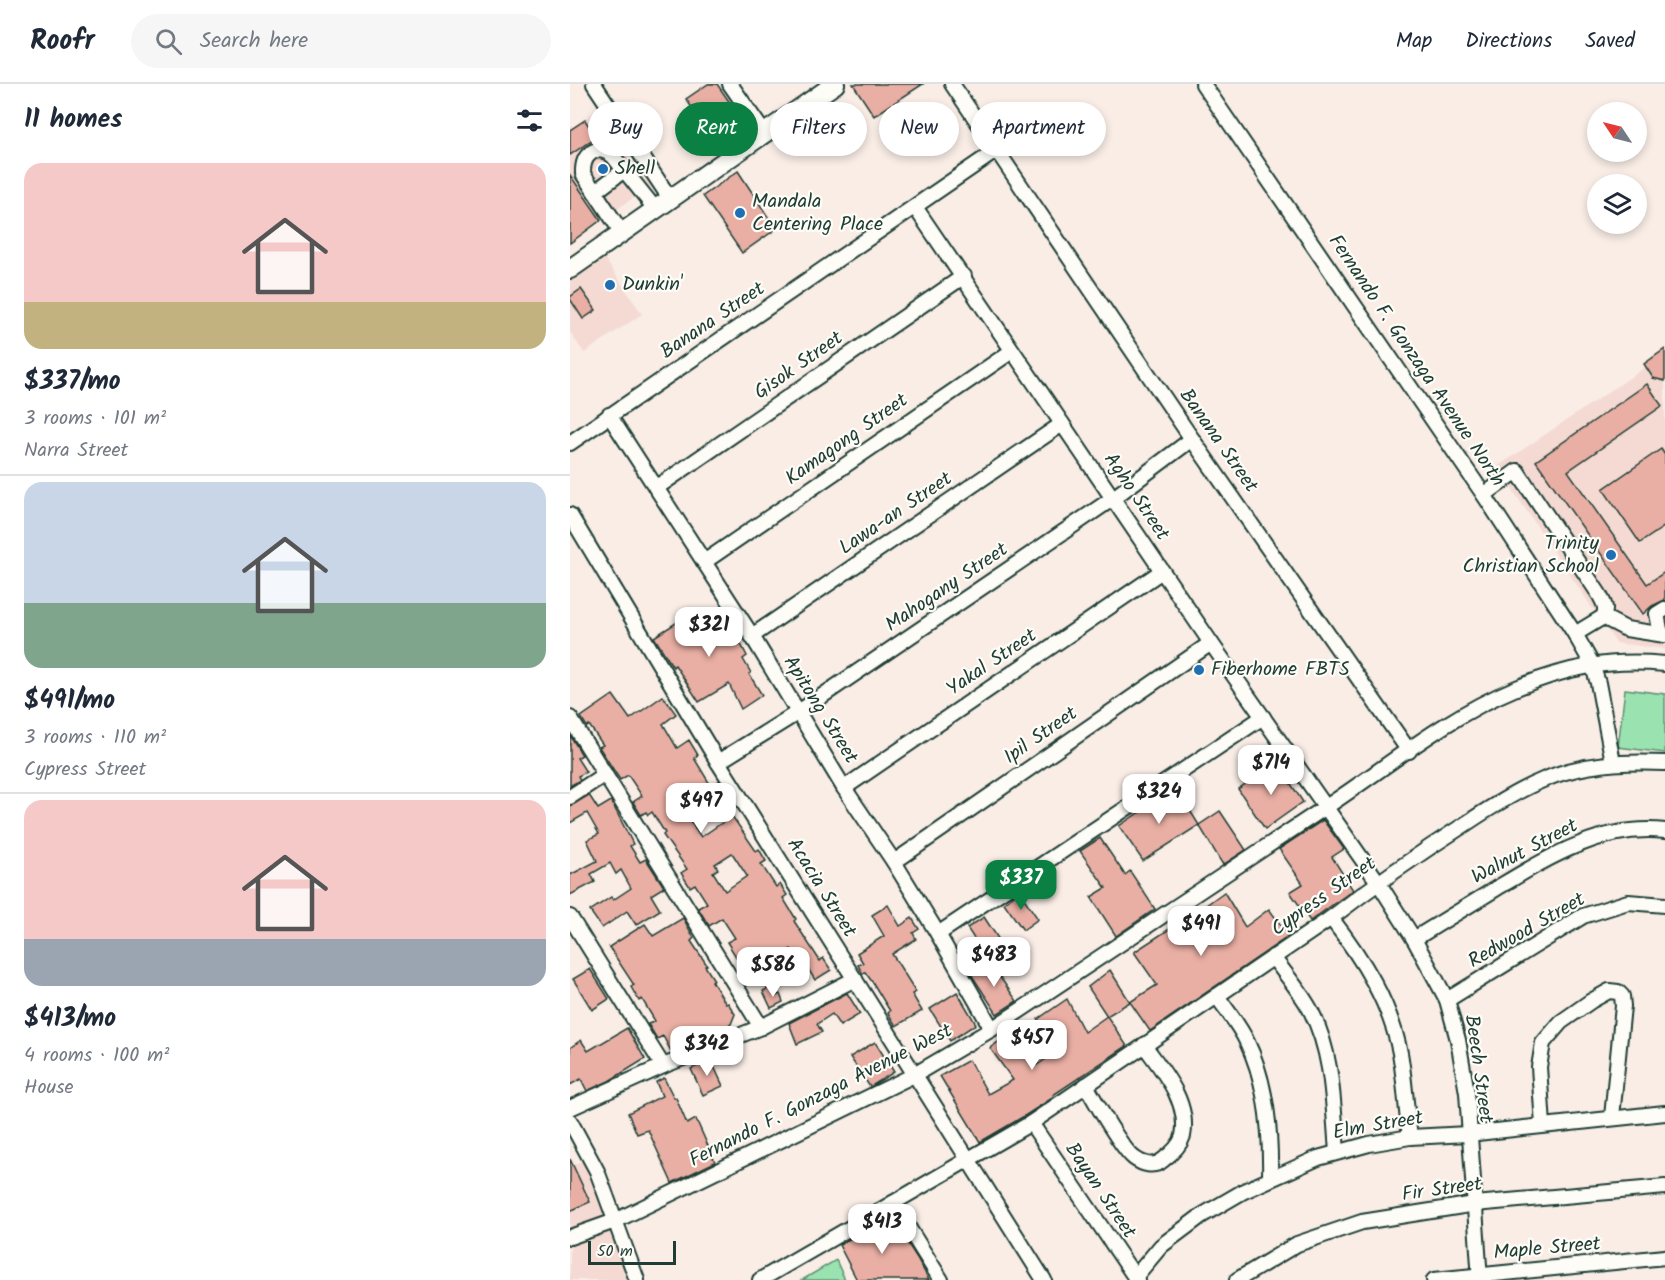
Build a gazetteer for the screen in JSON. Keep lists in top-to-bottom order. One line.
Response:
{"streets":{"street":["Banana Street","Fernando F. Gonzaga Avenue North","Gisok Street","Kamagong Street","Agho Street","Lawa-an Street","Mahogany Street","Yakal Street","Apitong Street","Ipil Street","Walnut Street","Acacia Street","Cypress Street","Redwood Street","Beech Street","Fernando F. Gonzaga Avenue West","Elm Street","Fir Street","Bayan Street","Maple Street"]},"crossings":[["Banana Street","Agho Street"],["Banana Street","Mahogany Street"],["Banana Street","Apitong Street"],["Banana Street","Fernando F. Gonzaga Avenue West"],["Fernando F. Gonzaga Avenue North","Cypress Street"],["Fernando F. Gonzaga Avenue North","Fernando F. Gonzaga Avenue West"],["Gisok Street","Agho Street"],["Gisok Street","Apitong Street"],["Kamagong Street","Agho Street"],["Kamagong Street","Apitong Street"],["Agho Street","Lawa-an Street"],["Agho Street","Mahogany Street"],["Agho Street","Yakal Street"],["Agho Street","Ipil Street"],["Agho Street","Cypress Street"],["Agho Street","Beech Street"],["Agho Street","Fernando F. Gonzaga Avenue West"],["Lawa-an Street","Apitong Street"],["Mahogany Street","Apitong Street"],["Mahogany Street","Acacia Street"],["Yakal Street","Apitong Street"],["Apitong Street","Ipil Street"],["Apitong Street","Fernando F. Gonzaga Avenue West"],["Walnut Street","Beech Street"],["Acacia Street","Cypress Street"],["Acacia Street","Fernando F. Gonzaga Avenue West"],["Cypress Street","Beech Street"],["Cypress Street","Bayan Street"],["Redwood Street","Beech Street"],["Beech Street","Elm Street"],["Beech Street","Fir Street"],["Beech Street","Maple Street"],["Elm Street","Bayan Street"]],"places":["Shell","Mandala Centering Place","Dunkin'","Trinity Christian School","Fiberhome FBTS"],"scale_bar":"50 m","north":"top left","page":{"header":"Roofr","search":"Search here","nav":["Map","Directions","Saved"],"heading":"11 homes","chip":["Buy","Rent","Filters","New","Apartment"],"list":[{"name":"$337/mo","note":"3 rooms · 101 m² · Narra Street"},{"name":"$491/mo","note":"3 rooms · 110 m² · Cypress Street"},{"name":"$413/mo","note":"4 rooms · 100 m² · House"}],"price":["$321","$714","$324","$497","$337","$491","$483","$586","$457","$342","$413"],"scale":"50 m"}}
